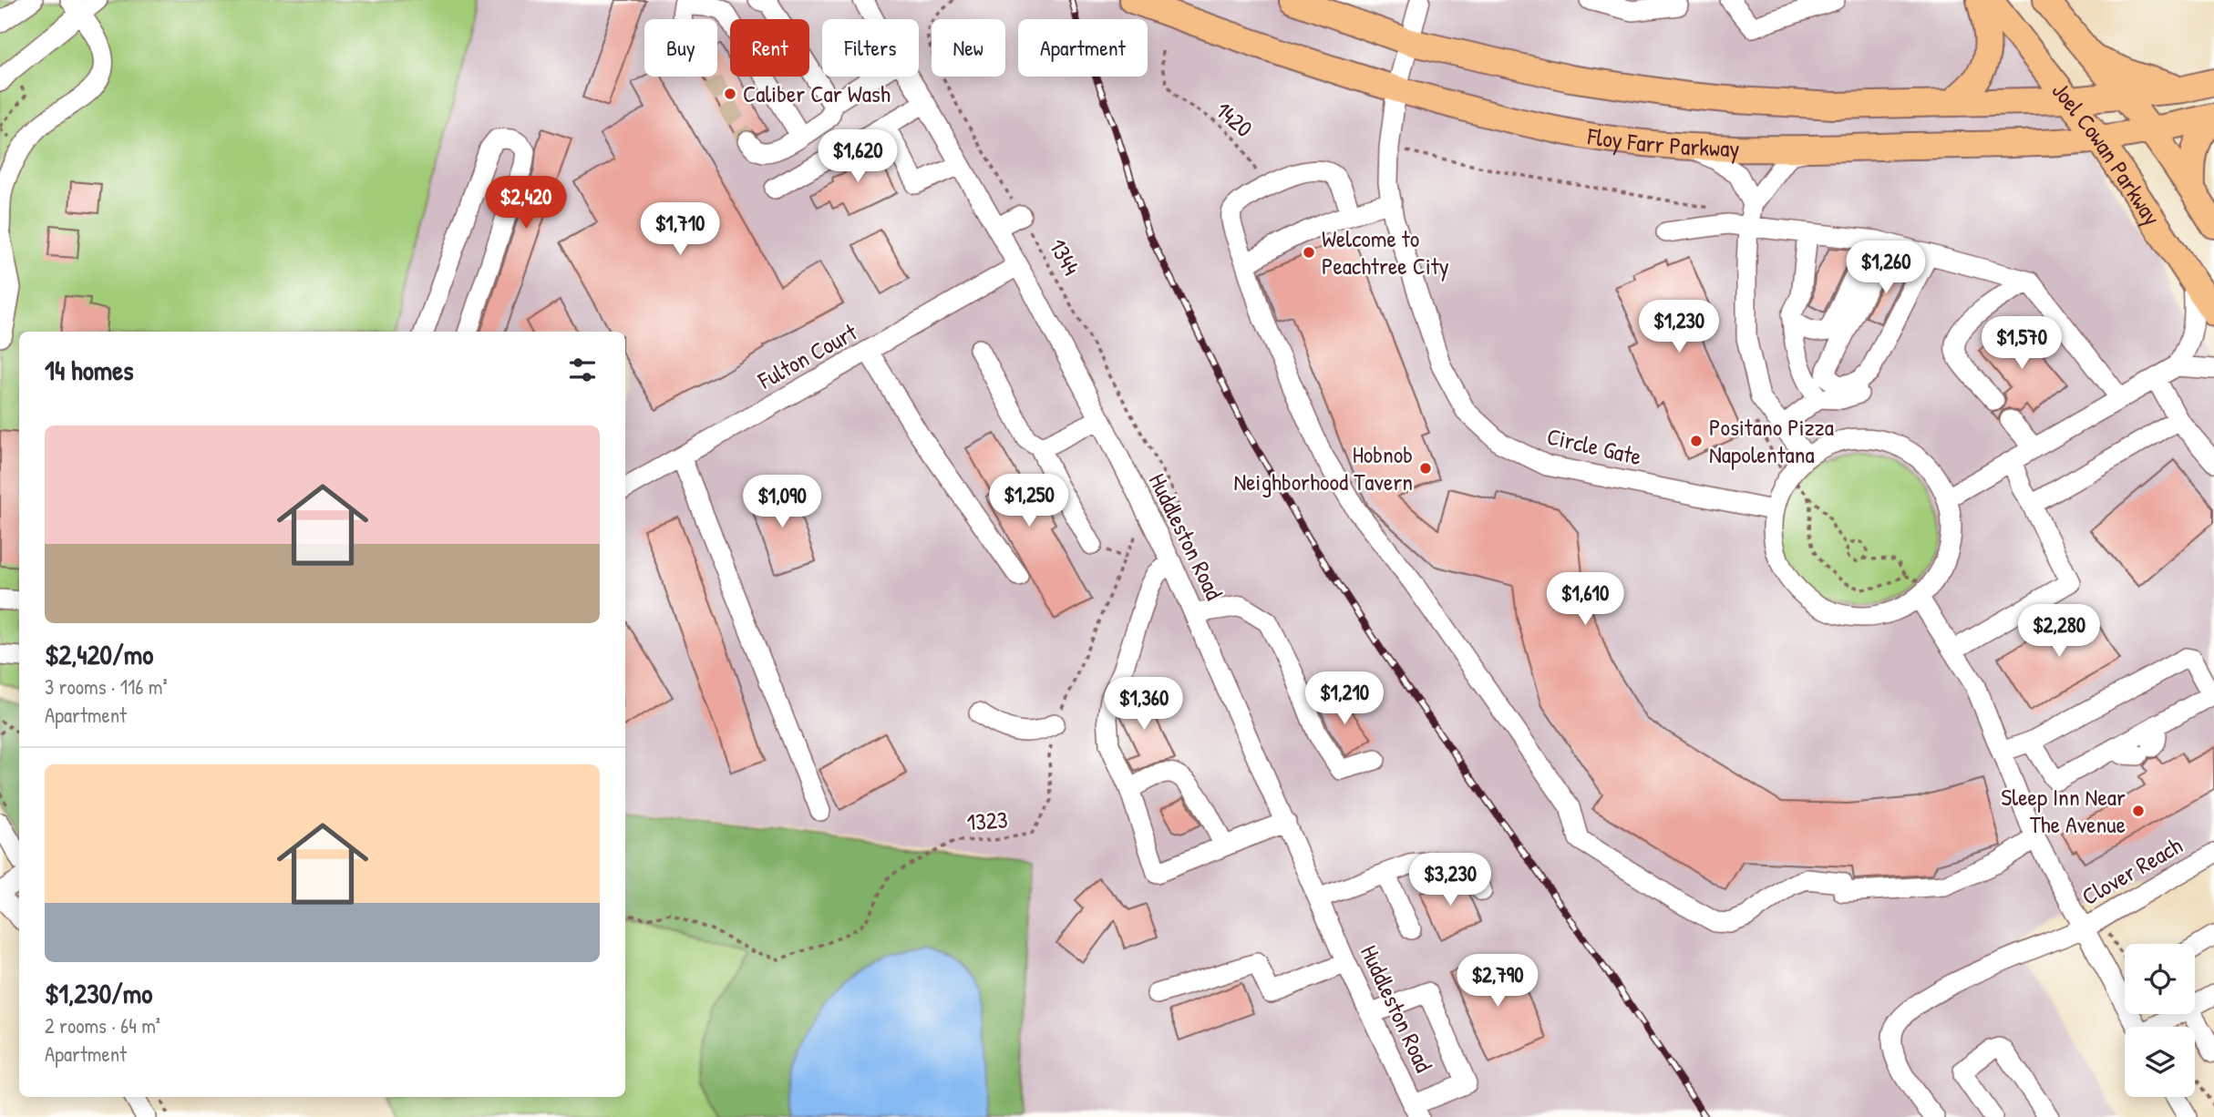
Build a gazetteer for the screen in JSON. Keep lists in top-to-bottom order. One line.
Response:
{"streets":{"main road":["Floy Farr Parkway","Joel Cowan Parkway"],"street":["Fulton Court","Circle Gate","Huddleston Road","Clover Reach"],"path":["1420","1344","1323"]},"crossings":[["Floy Farr Parkway","Joel Cowan Parkway"],["Floy Farr Parkway","Circle Gate"],["1344","Huddleston Road"],["1344","1323"],["Fulton Court","Huddleston Road"],["Huddleston Road","1323"]],"places":["Caliber Car Wash","Welcome to Peachtree City","Positano Pizza Napolentana","Hobnob Neighborhood Tavern","Sleep Inn Near The Avenue"],"page":{"chip":["Buy","Rent","Filters","New","Apartment"],"price":["$1,620","$2,420","$1,710","$1,260","$1,230","$1,570","$1,250","$1,090","$1,610","$2,280","$1,210","$1,360","$3,230","$2,790"],"heading":"14 homes","list":[{"name":"$2,420/mo","note":"3 rooms · 116 m² · Apartment"},{"name":"$1,230/mo","note":"2 rooms · 64 m² · Apartment"}]}}
